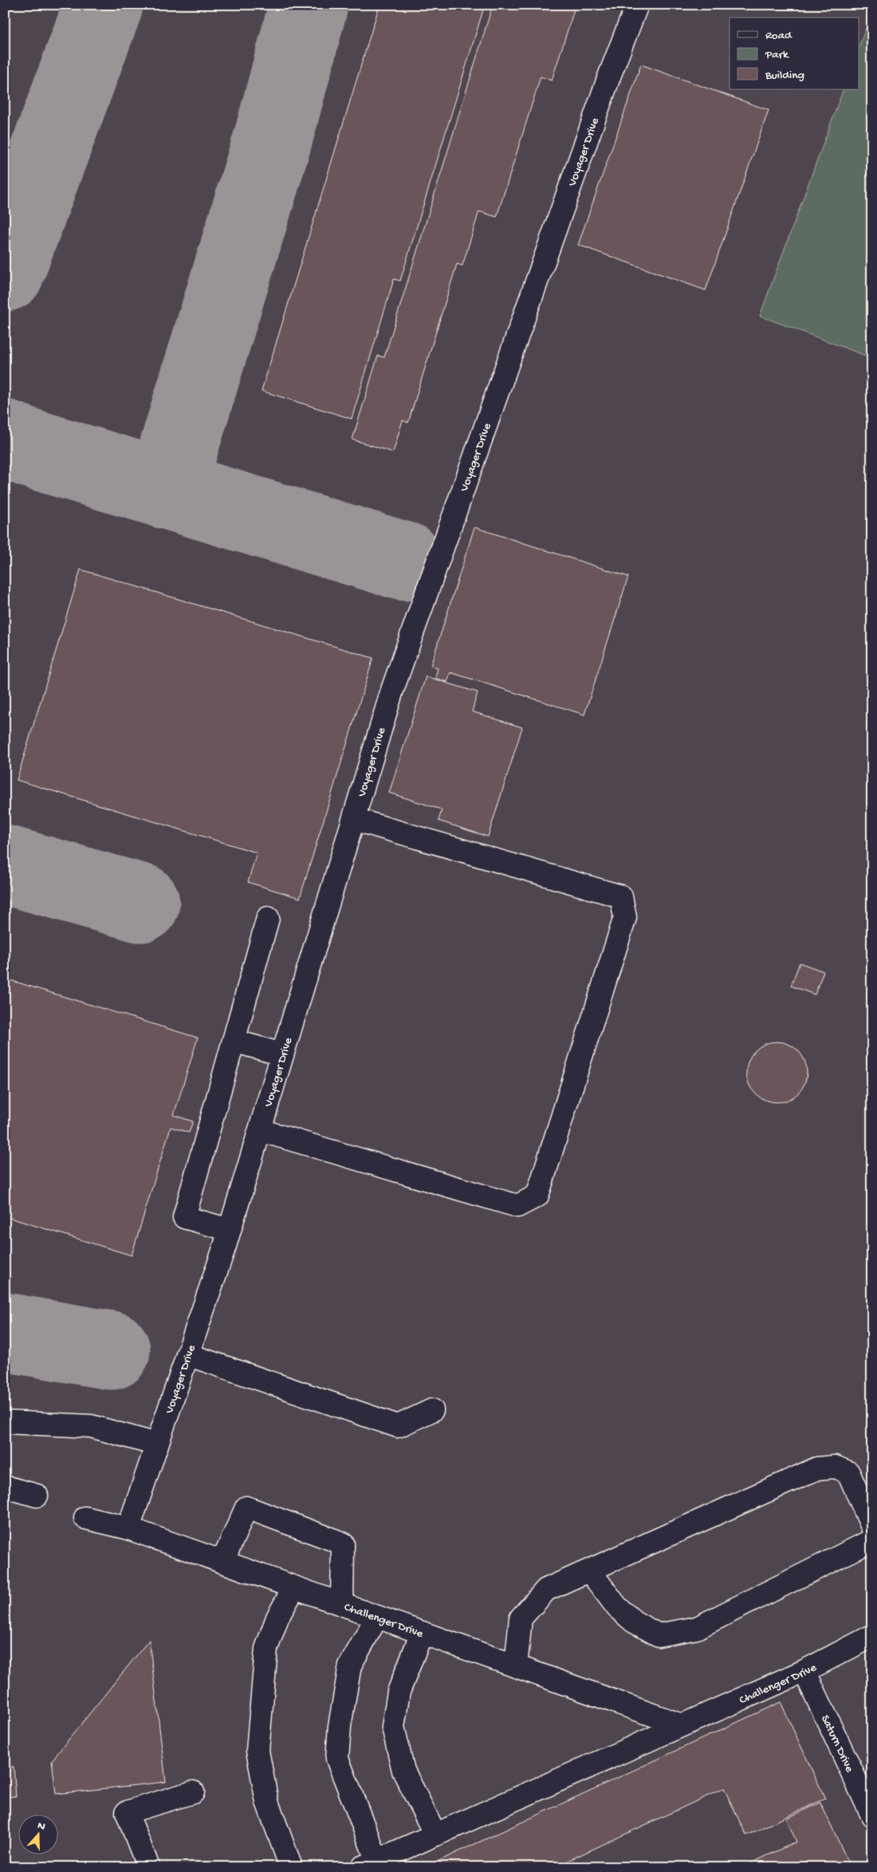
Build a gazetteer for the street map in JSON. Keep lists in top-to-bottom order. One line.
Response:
{"streets":{"street":["Voyager Drive","Challenger Drive","Saturn Drive"]},"crossings":[["Voyager Drive","Challenger Drive"],["Challenger Drive","Saturn Drive"]],"legend":["Road","Park","Building"],"north":"top"}
